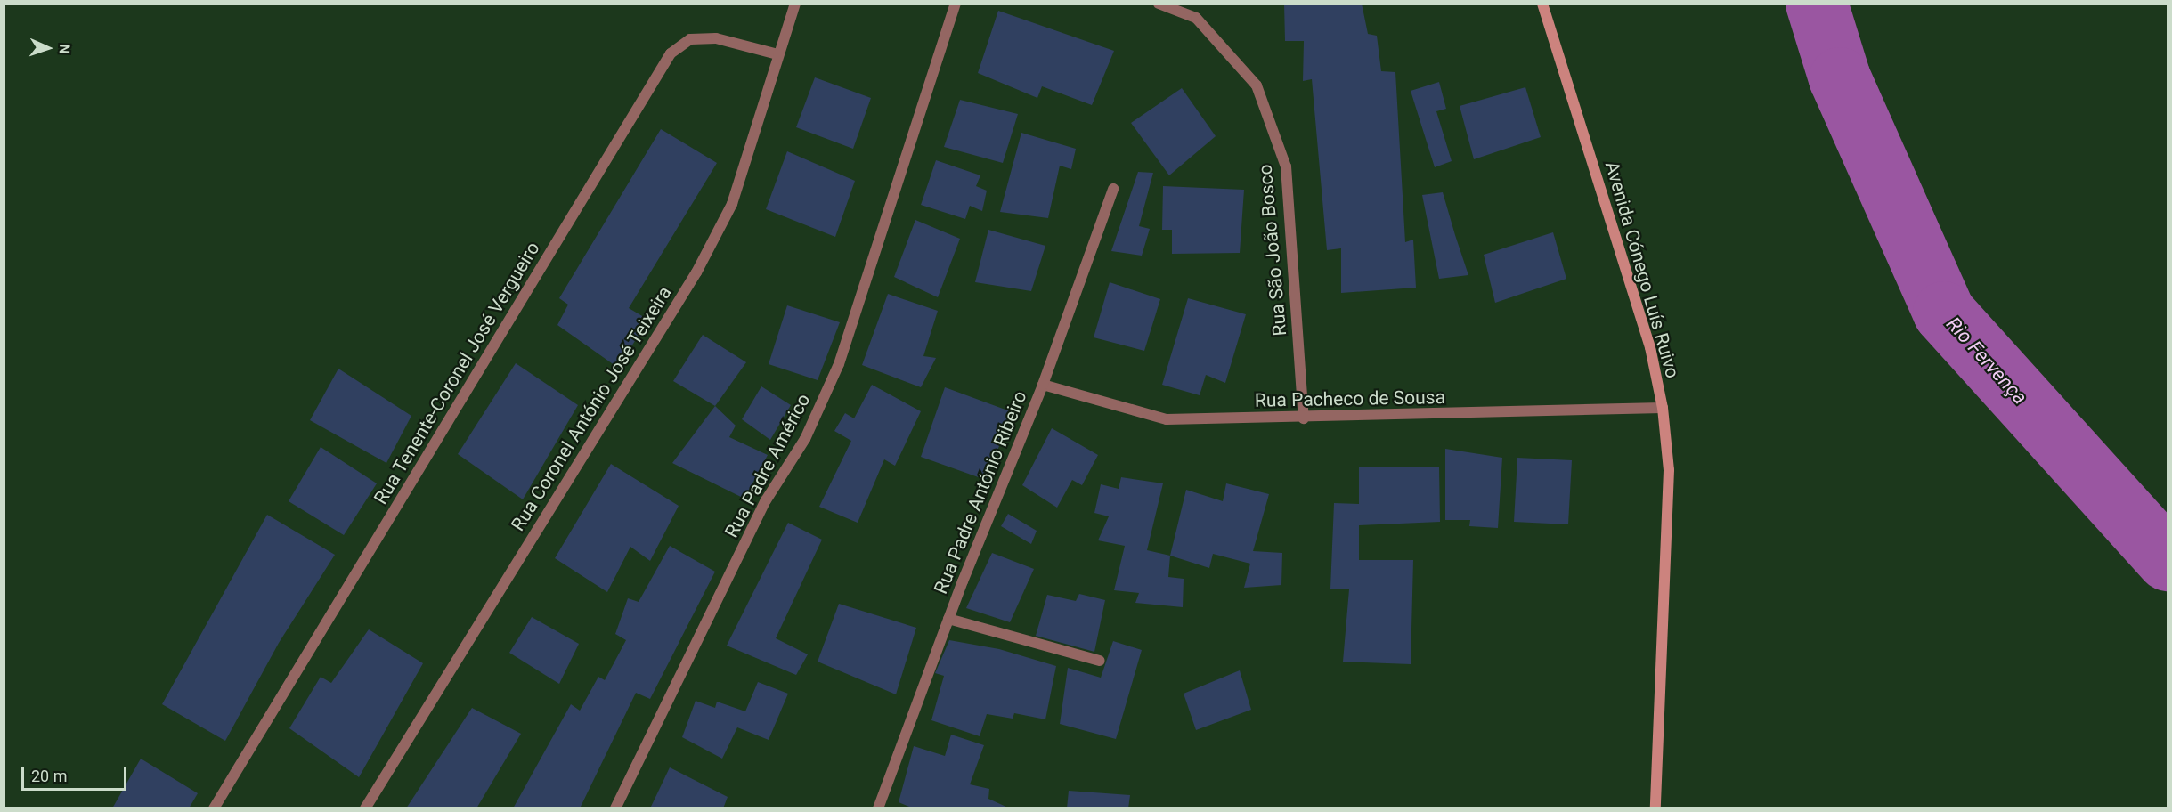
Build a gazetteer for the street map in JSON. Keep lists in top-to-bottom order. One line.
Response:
{"streets":{"street":["Rua São João Bosco","Avenida Cónego Luís Ruivo","Rua Tenente-Coronel José Vergueiro","Rua Pacheco de Sousa","Rua Coronel António José Teixeira","Rua Padre Américo","Rua Padre António Ribeiro"]},"crossings":[["Rua São João Bosco","Rua Pacheco de Sousa"],["Avenida Cónego Luís Ruivo","Rua Pacheco de Sousa"],["Rua Tenente-Coronel José Vergueiro","Rua Coronel António José Teixeira"],["Rua Pacheco de Sousa","Rua Padre António Ribeiro"]],"water":["Rio Fervença"],"scale_bar":"20 m","north":"right"}
